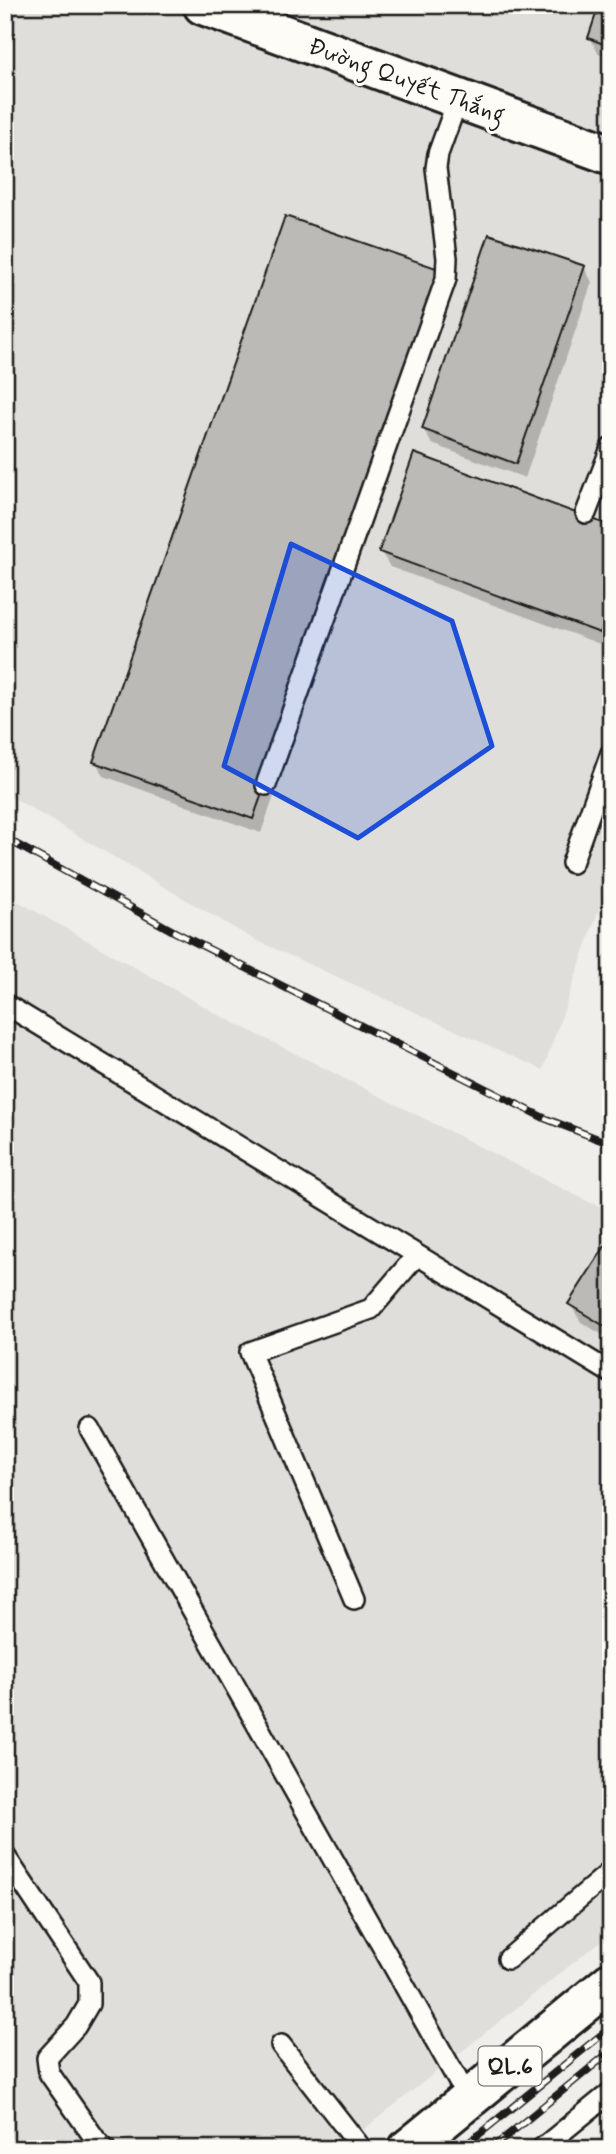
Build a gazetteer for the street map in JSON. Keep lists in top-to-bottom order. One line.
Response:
{"streets":{"main road":["Đường Quyết Thắng","QL.6"]}}
